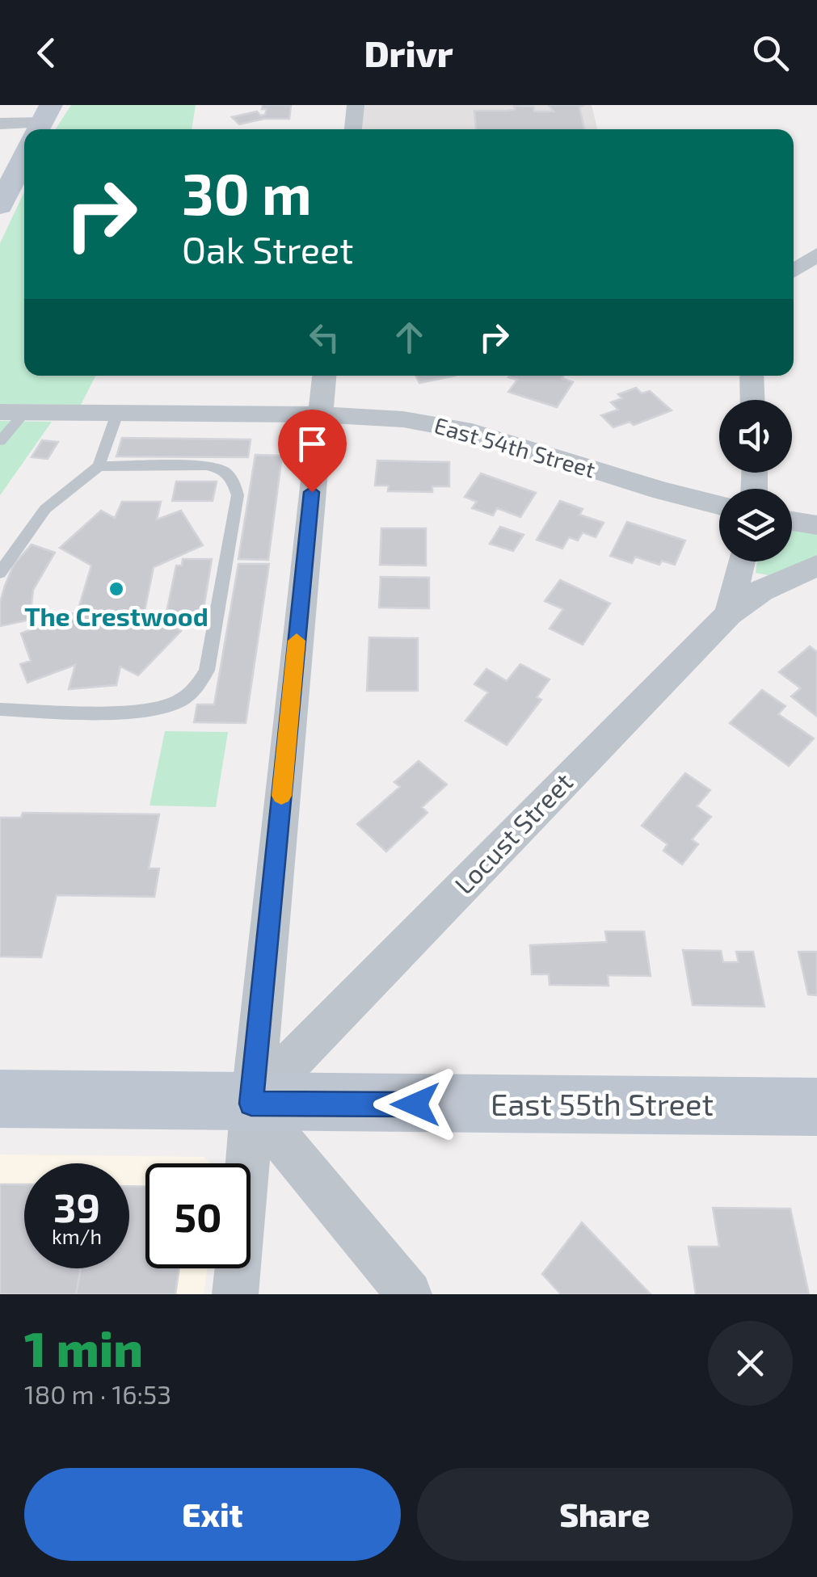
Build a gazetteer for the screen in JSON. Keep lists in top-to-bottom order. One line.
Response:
{"streets":{"main road":["East 55th Street"],"street":["East 54th Street","Locust Street"]},"crossings":[["Locust Street","East 55th Street"]],"places":["The Crestwood"],"page":{"header":"Drivr","turn":["30 m","Oak Street"],"speed":"39 km/h","limit":"50","heading":["1 min","180 m · 16:53"],"buttons":["Exit","Share"]}}
